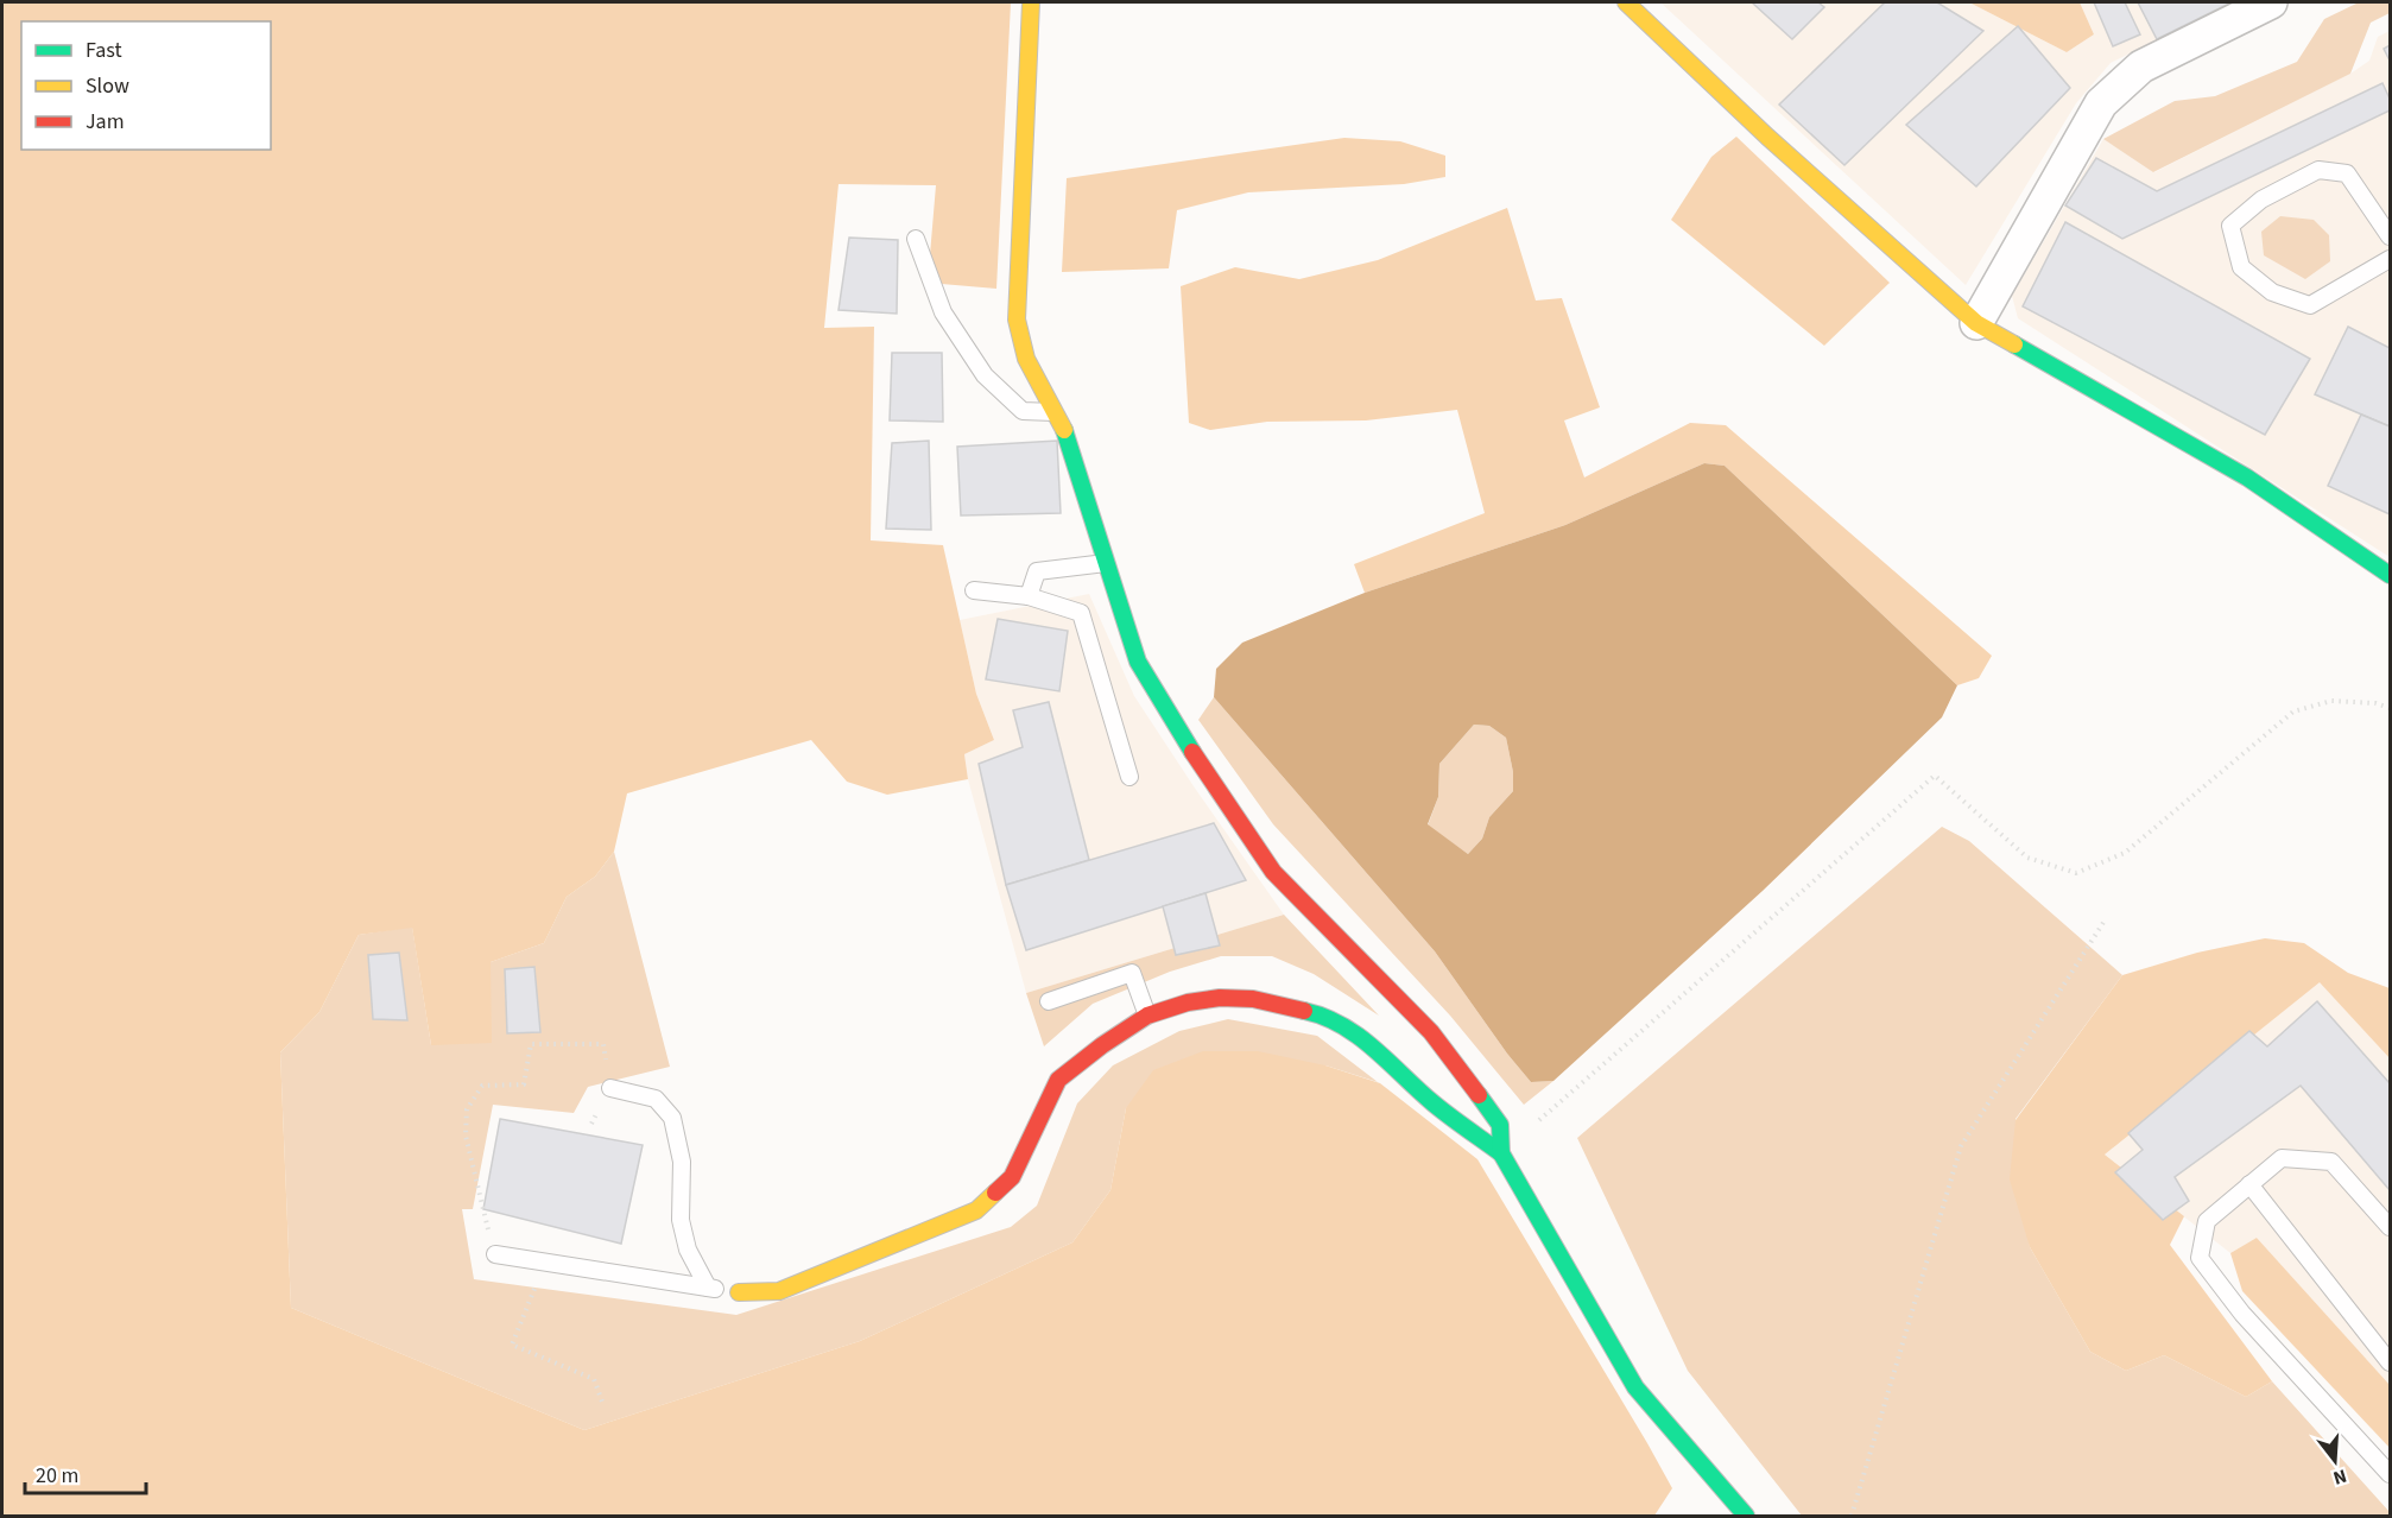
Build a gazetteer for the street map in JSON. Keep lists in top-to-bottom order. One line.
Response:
{"legend":["Fast","Slow","Jam"],"scale_bar":"20 m","north":"bottom"}
